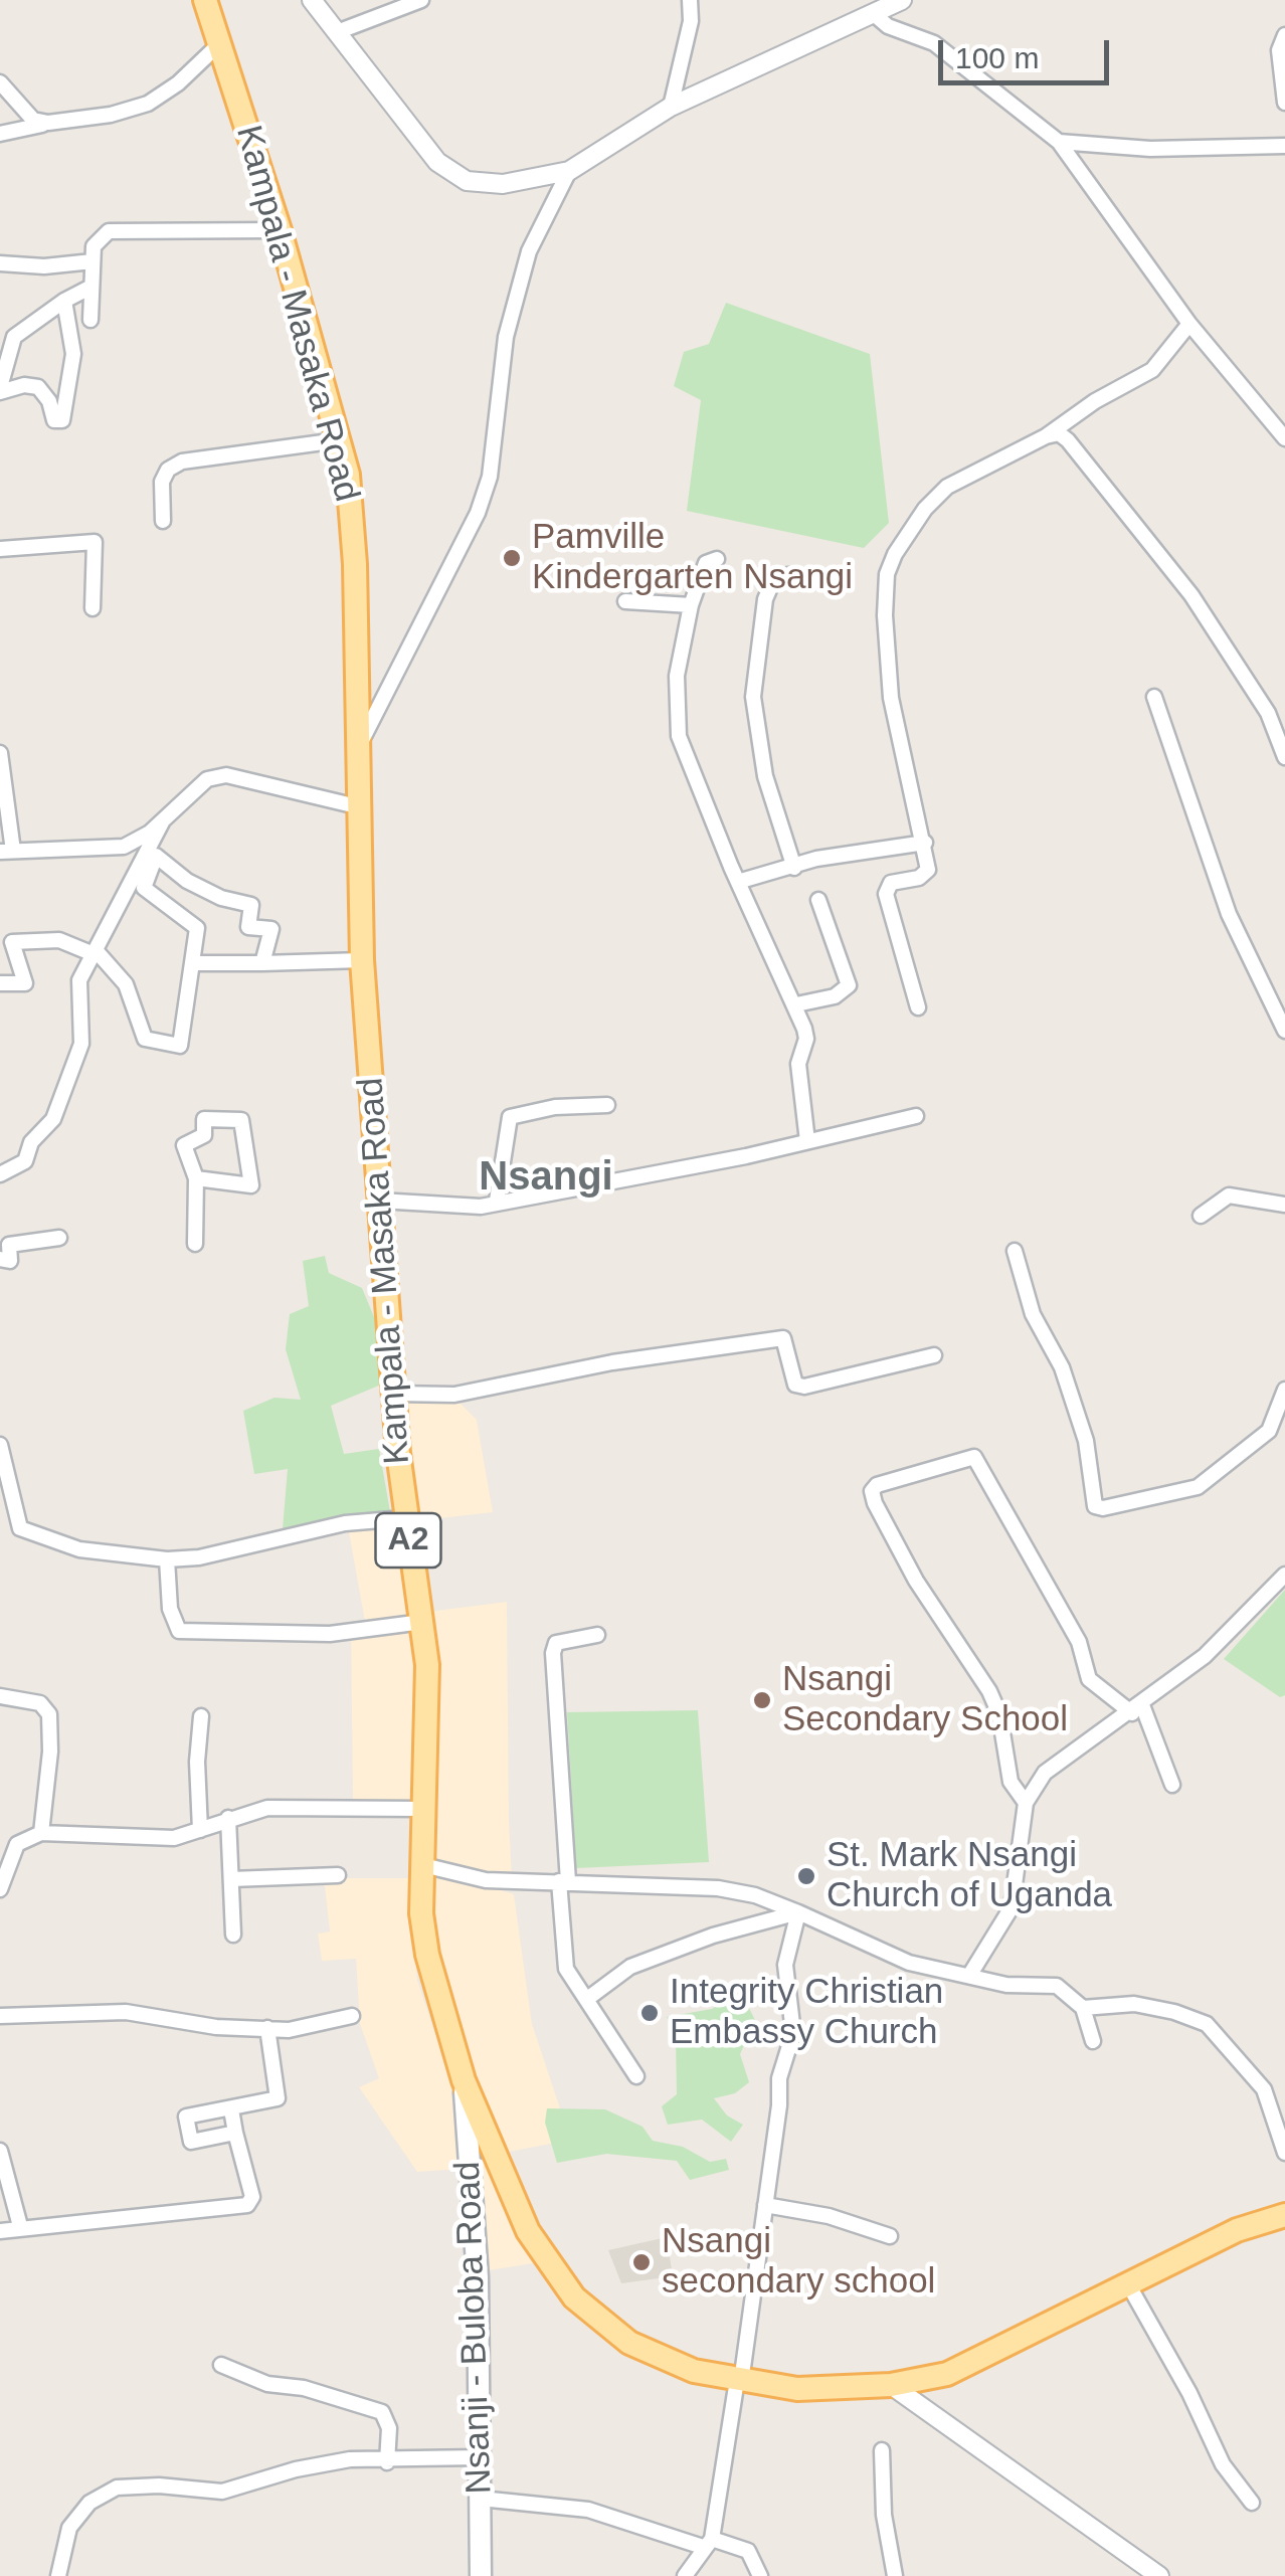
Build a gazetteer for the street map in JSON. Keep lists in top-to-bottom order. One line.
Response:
{"streets":{"main road":["Kampala - Masaka Road","A2","Nsanji - Buloba Road"]},"crossings":[["Kampala - Masaka Road","Nsanji - Buloba Road"]],"districts":["Nsangi"],"places":["Pamville Kindergarten Nsangi","Nsangi Secondary School","St. Mark Nsangi Church of Uganda","Integrity Christian Embassy Church","Nsangi secondary school"],"scale_bar":"100 m"}
